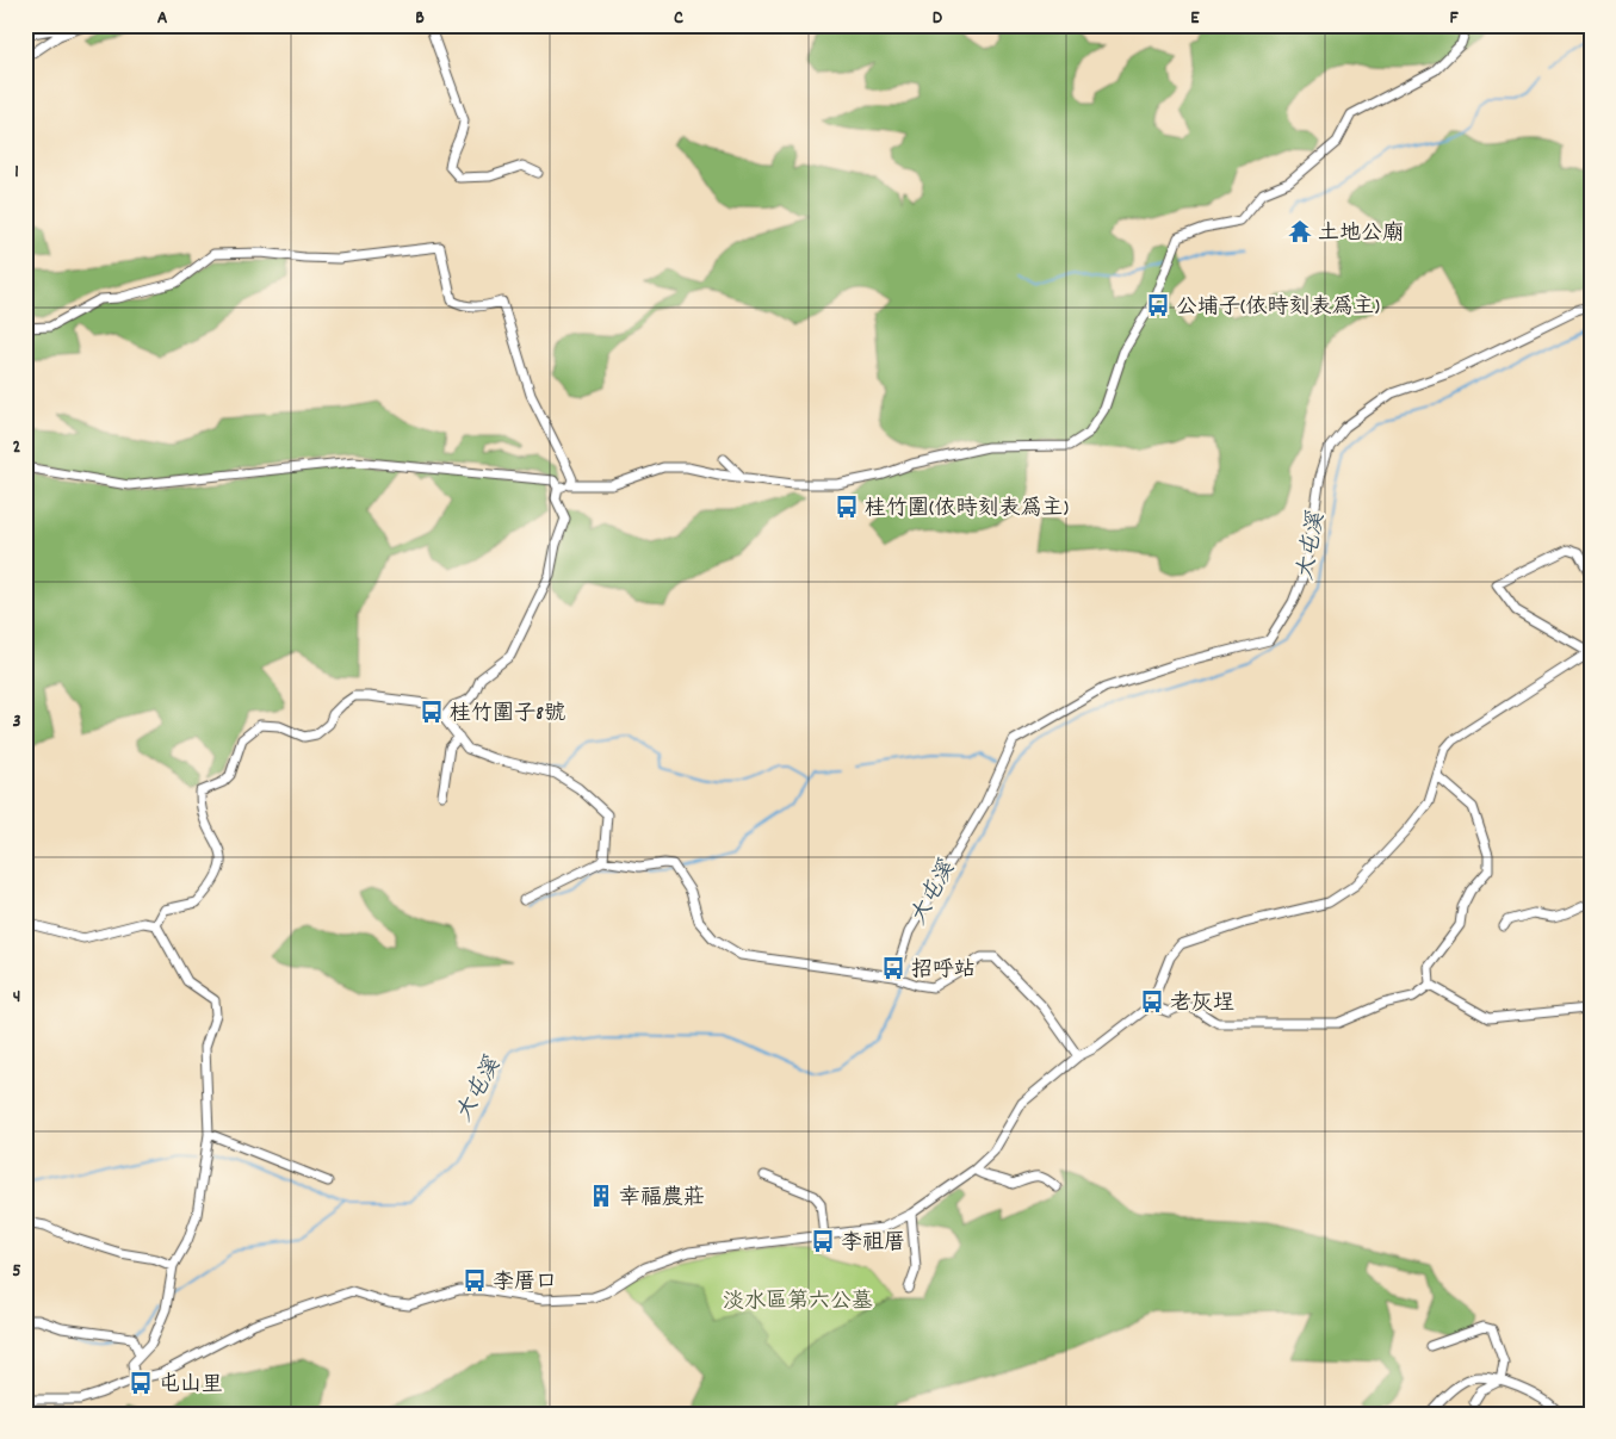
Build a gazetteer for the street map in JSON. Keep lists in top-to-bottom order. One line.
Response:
{"water":["大屯溪"],"parks":["淡水區第六公墓"],"places":{"temple":["土地公廟"],"bus stop":["公埔子(依時刻表為主)","桂竹圍(依時刻表為主)","桂竹圍子8號","招呼站","老灰埕","李祖厝","李厝口","屯山里"],"building":["幸福農莊"]},"grid":{"columns":["A","B","C","D","E","F"],"rows":["1","2","3","4","5"]}}
